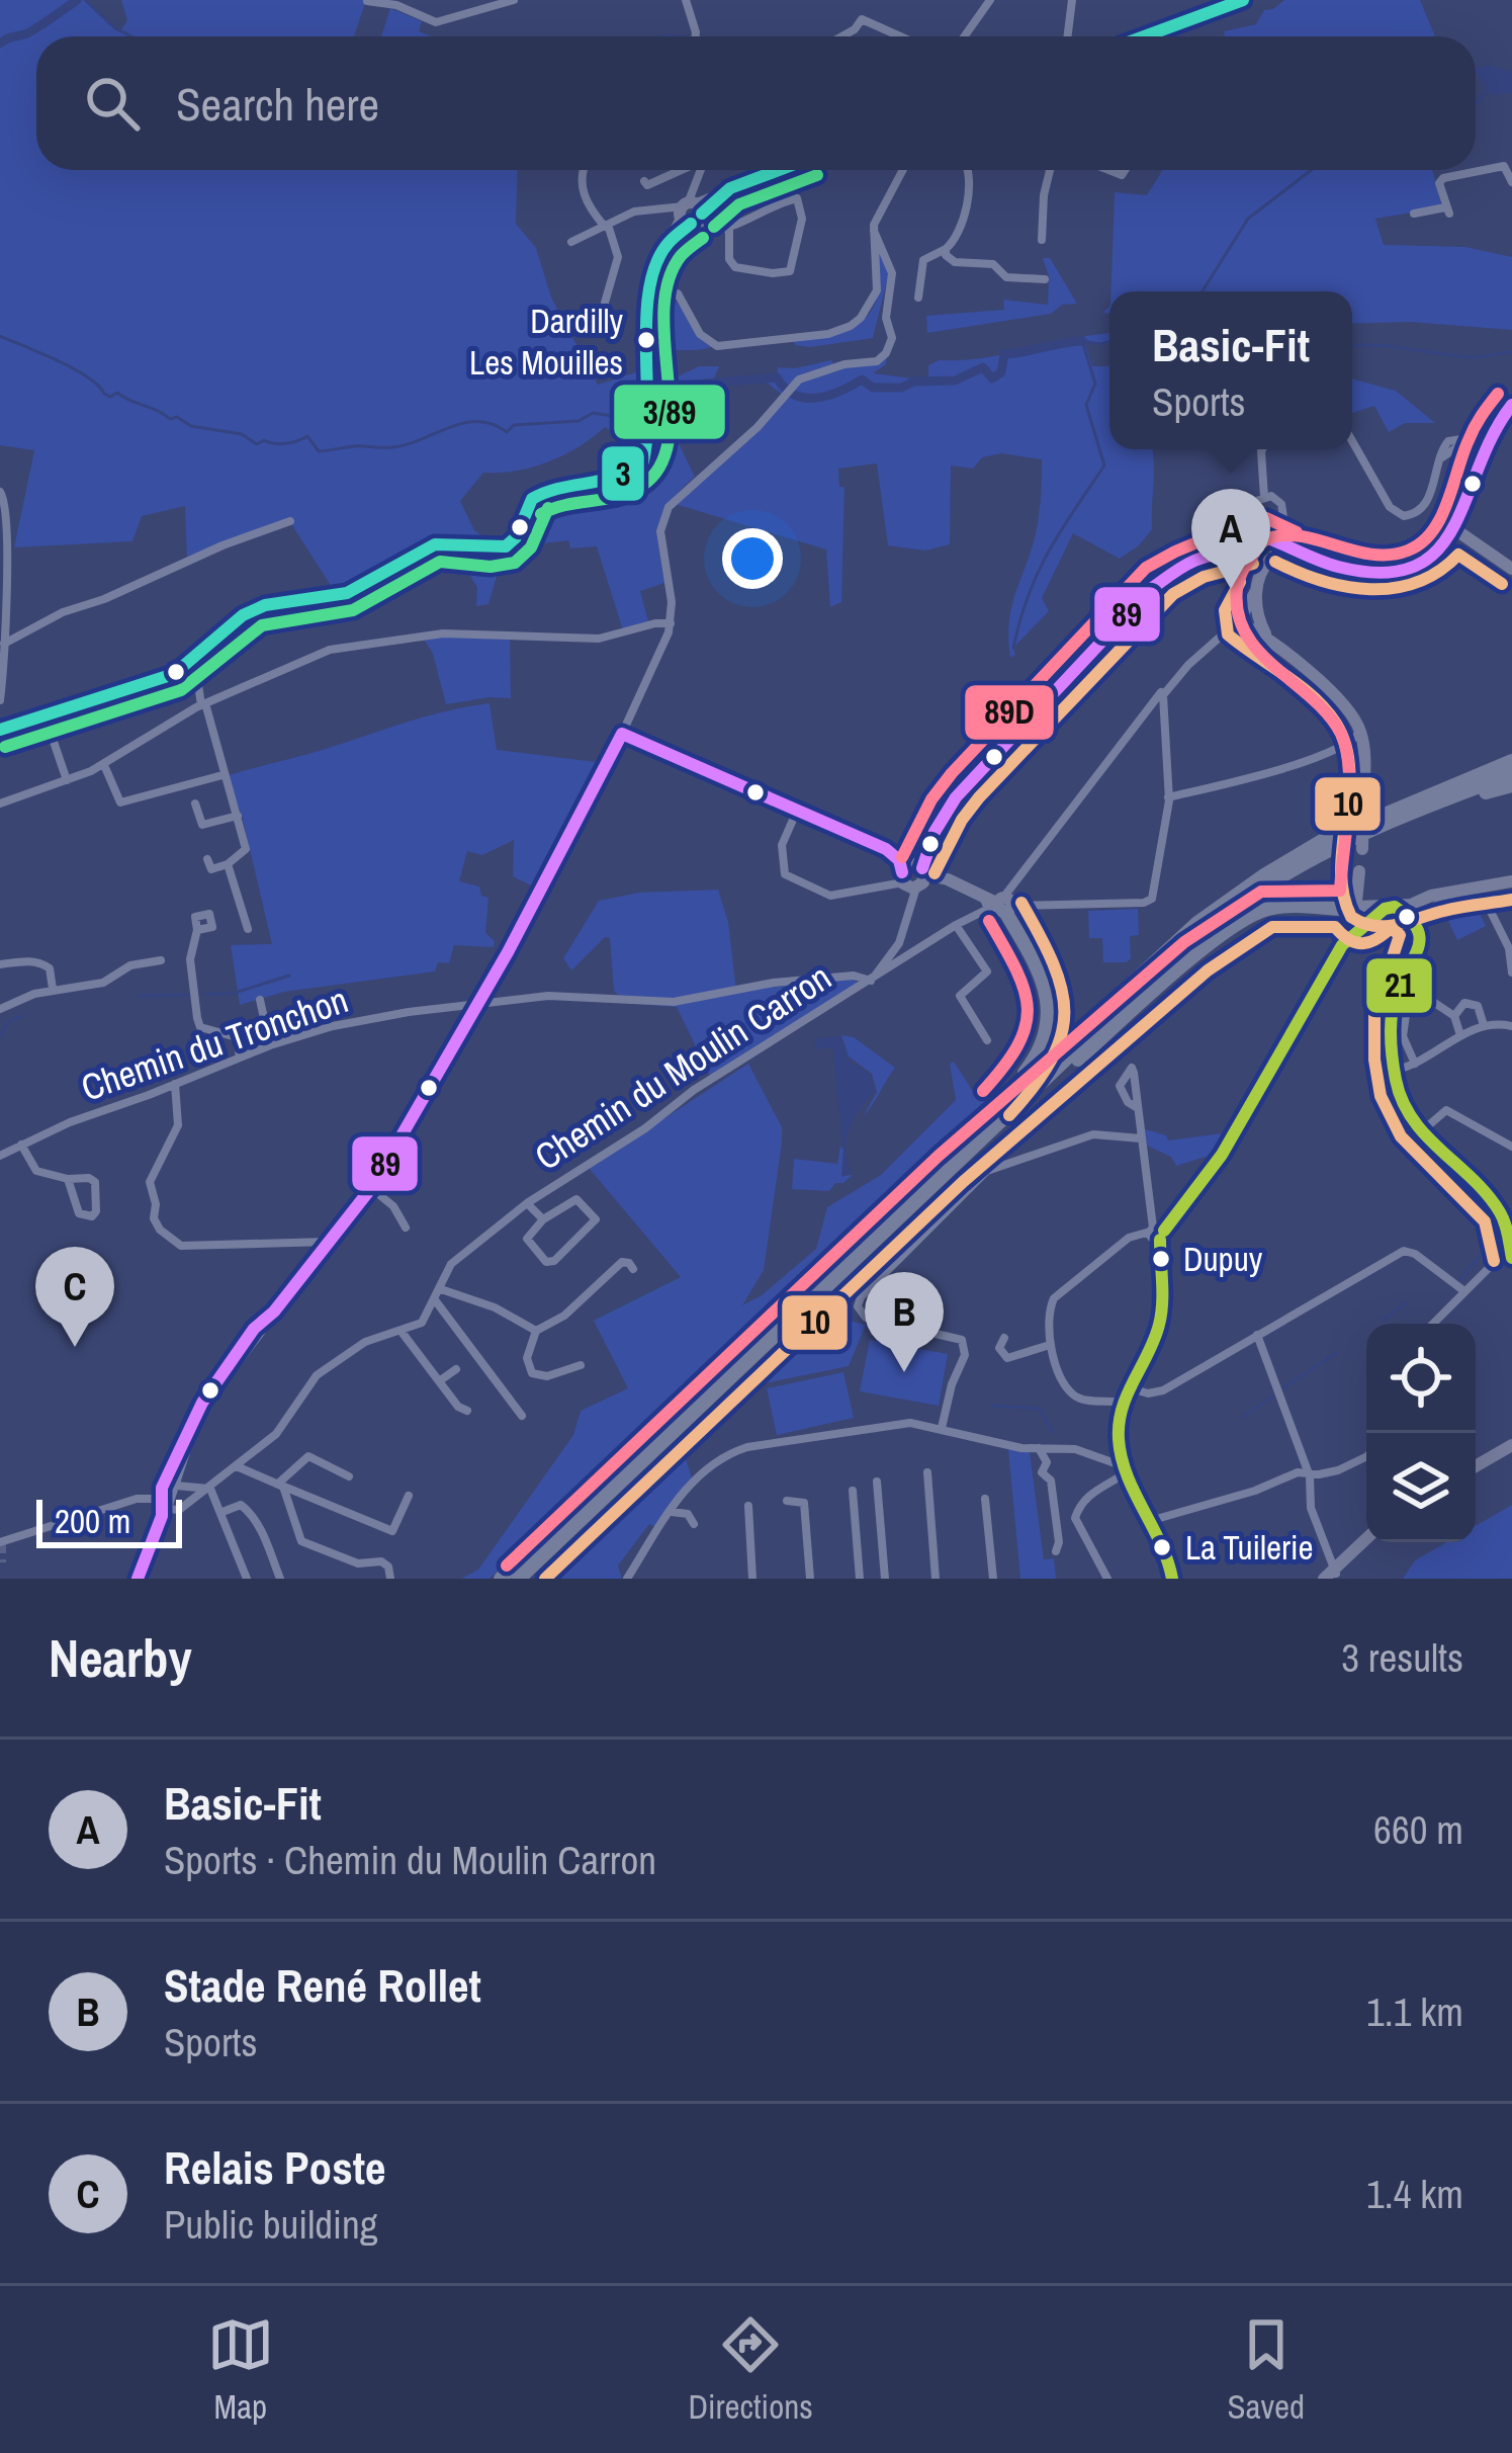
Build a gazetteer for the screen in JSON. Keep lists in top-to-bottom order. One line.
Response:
{"streets":{"street":["Chemin du Tronchon","Chemin du Moulin Carron"]},"crossings":[["Chemin du Tronchon","Chemin du Moulin Carron"]],"places":["Dardilly Les Mouilles","Dupuy","La Tuilerie"],"lines":["transit line 3","transit line 3/89","transit line 89D","transit line 89","transit line 10","transit line 21"],"scale_bar":"200 m","page":{"search":"Search here","popup":["Basic-Fit","Sports"],"pins":["A","C","B"],"scale":"200 m","heading":["Nearby","3 results"],"list":[{"mark":"A","name":"Basic-Fit","note":"Sports · Chemin du Moulin Carron","value":"660 m"},{"mark":"B","name":"Stade René Rollet","note":"Sports","value":"1.1 km"},{"mark":"C","name":"Relais Poste","note":"Public building","value":"1.4 km"}],"nav":["Map","Directions","Saved"]}}
